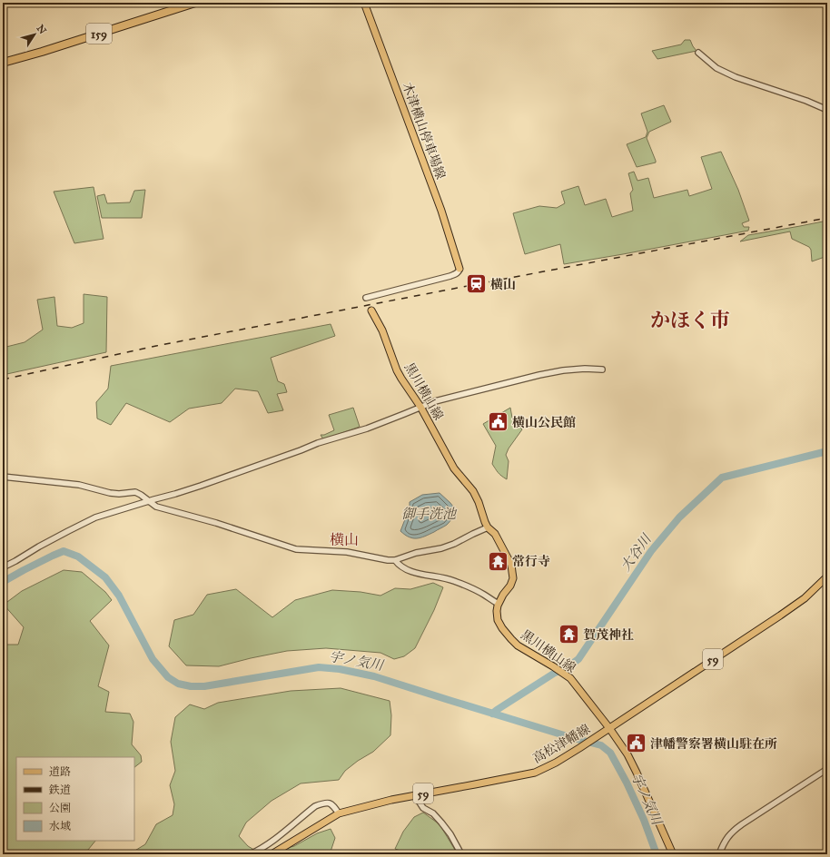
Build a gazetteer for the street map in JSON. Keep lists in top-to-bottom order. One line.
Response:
{"streets":{"highway":["159"],"main road":["木津横山停車場線","黒川横山線","59","高松津幡線"]},"crossings":[["黒川横山線","高松津幡線"]],"districts":["かほく市","横山"],"water":["御手洗池","大谷川","宇ノ気川"],"places":{"station":["横山"],"public building":["横山公民館","津幡警察署横山駐在所"],"temple":["常行寺","賀茂神社"]},"legend":["道路","鉄道","公園","水域"],"north":"top right"}
